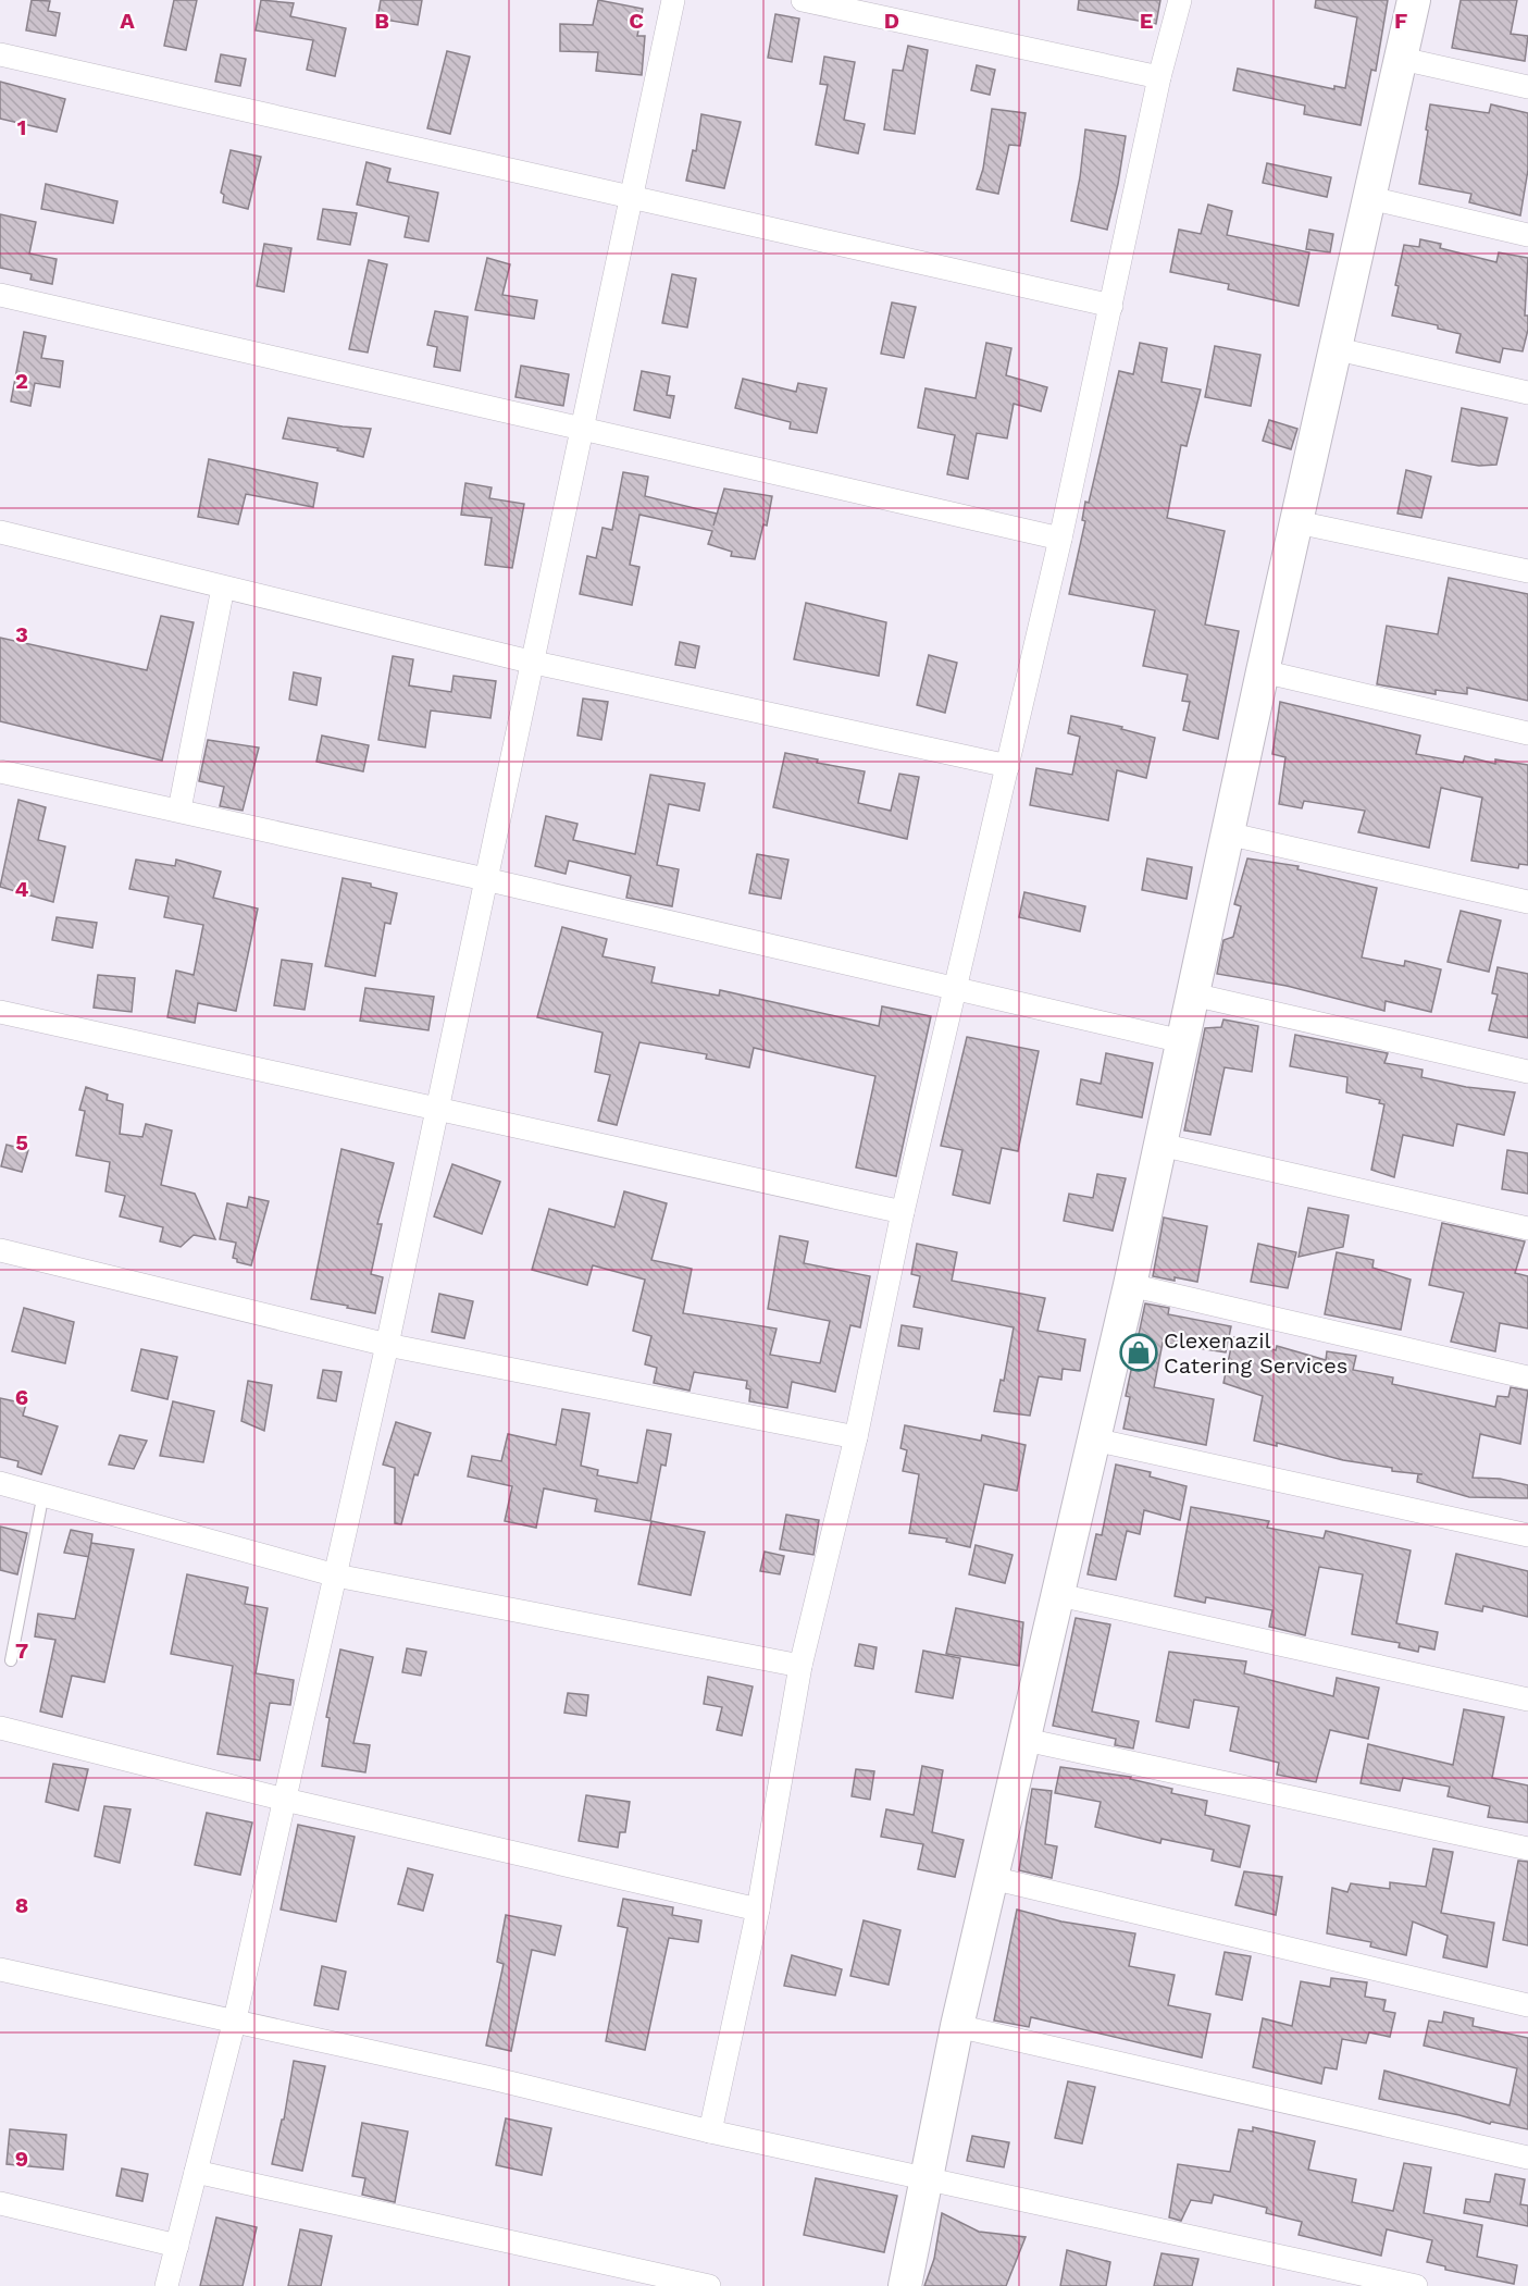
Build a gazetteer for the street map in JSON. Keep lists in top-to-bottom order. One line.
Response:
{"places":{"shop":["Clexenazil Catering Services"]},"grid":{"columns":["A","B","C","D","E","F"],"rows":["1","2","3","4","5","6","7","8","9"]}}
